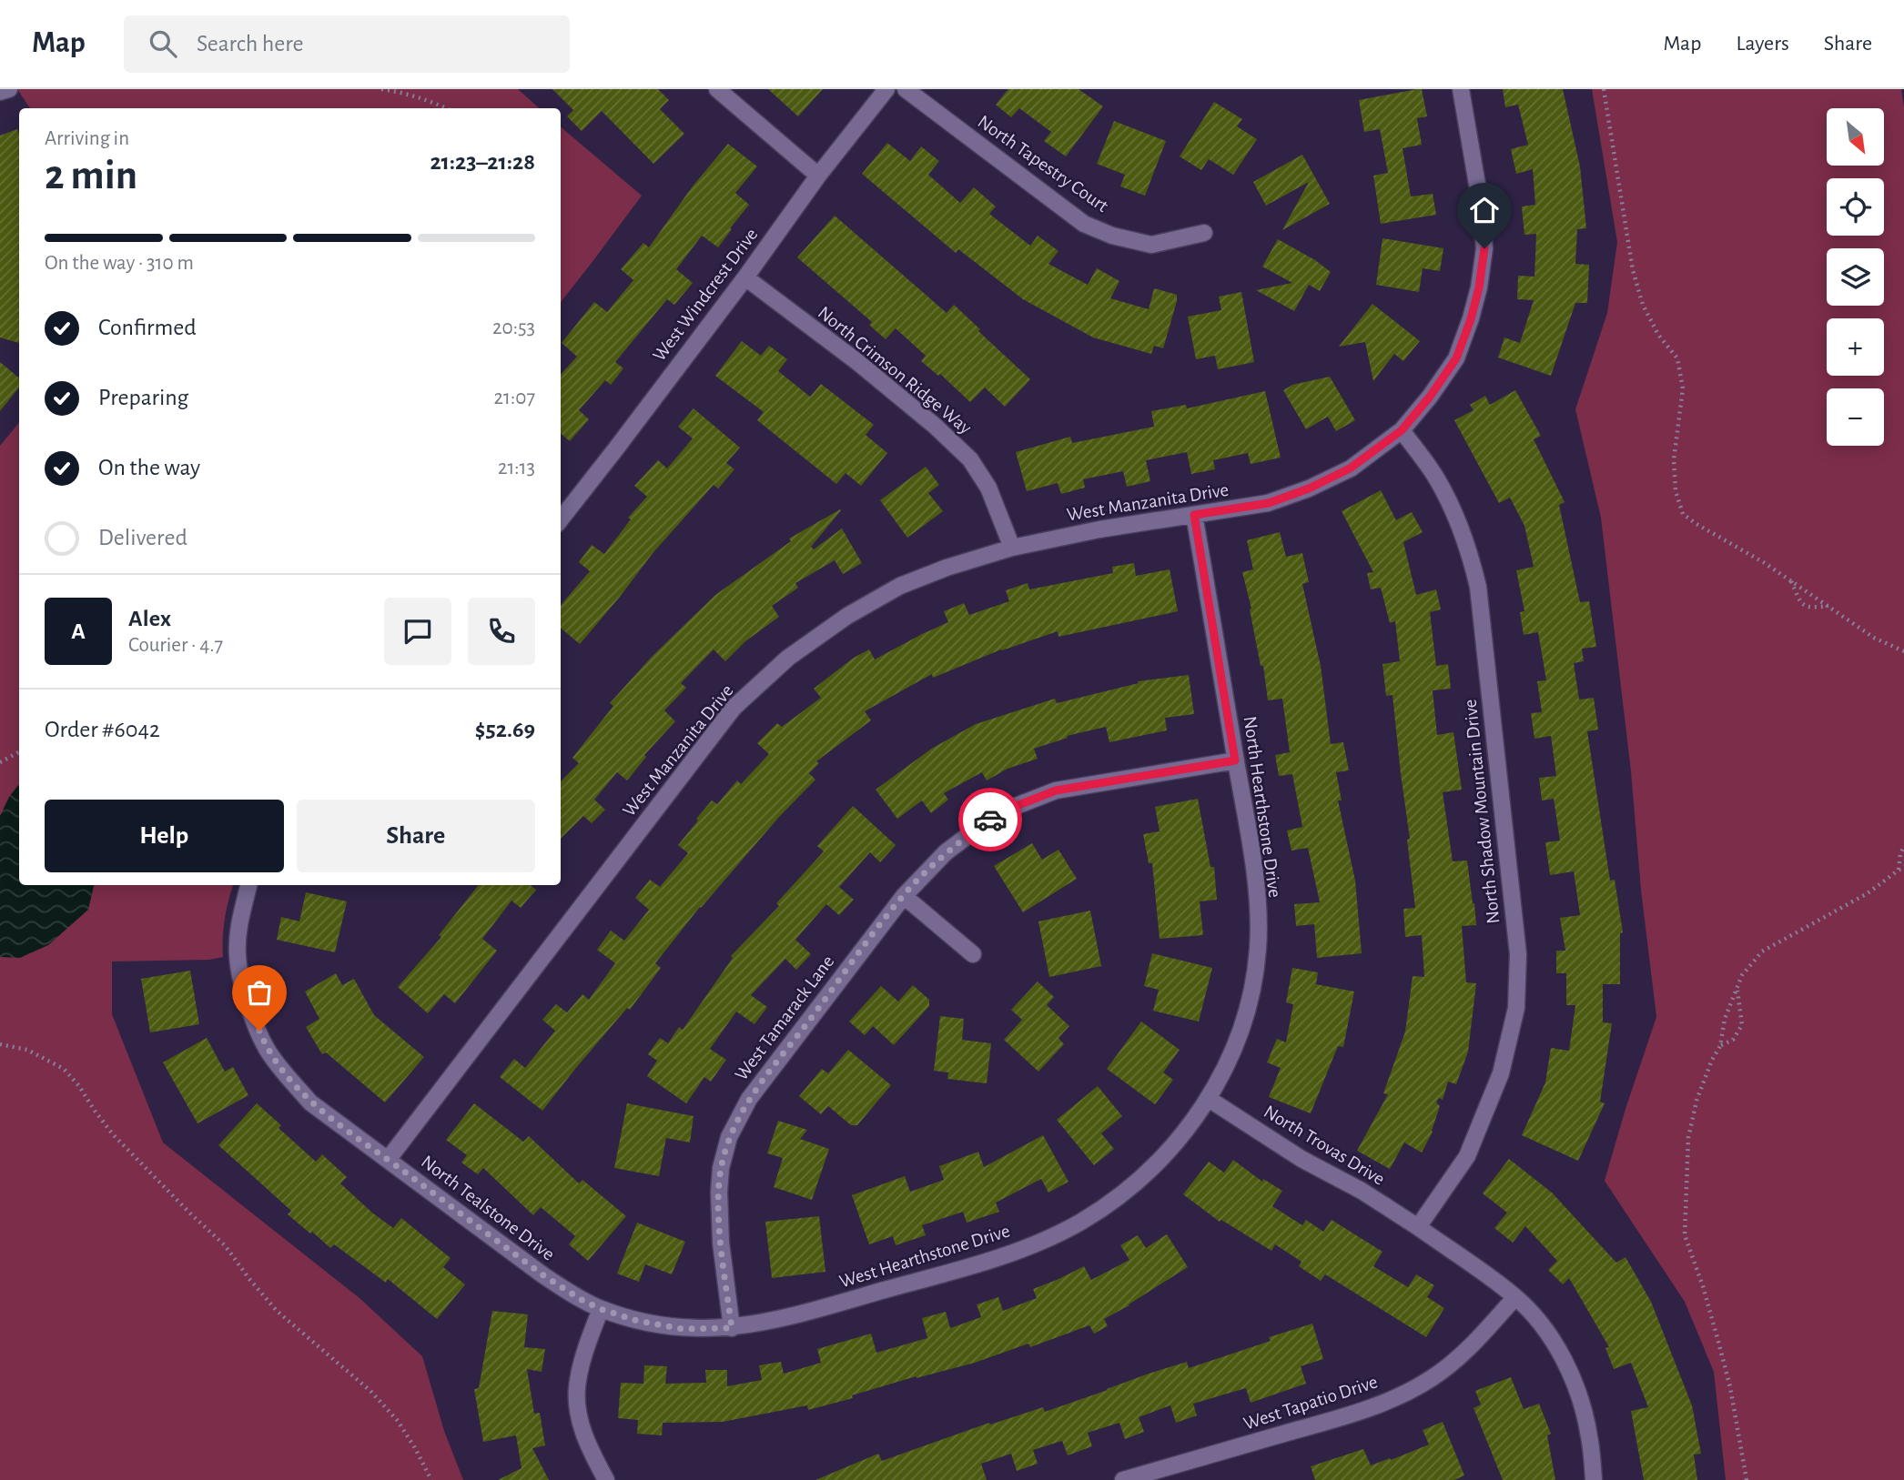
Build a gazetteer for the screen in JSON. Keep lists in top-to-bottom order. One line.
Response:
{"streets":{"street":["North Tapestry Court","West Windcrest Drive","North Crimson Ridge Way","West Manzanita Drive","North Hearthstone Drive","North Shadow Mountain Drive","West Tamarack Lane","North Trovas Drive","North Tealstone Drive","West Hearthstone Drive","West Tapatio Drive"]},"crossings":[["West Windcrest Drive","North Crimson Ridge Way"],["North Crimson Ridge Way","West Manzanita Drive"],["West Manzanita Drive","North Hearthstone Drive"],["West Manzanita Drive","North Shadow Mountain Drive"],["West Manzanita Drive","North Tealstone Drive"],["North Hearthstone Drive","West Tamarack Lane"],["North Hearthstone Drive","North Trovas Drive"],["North Hearthstone Drive","West Hearthstone Drive"],["North Shadow Mountain Drive","North Trovas Drive"],["West Tamarack Lane","West Hearthstone Drive"],["North Trovas Drive","West Hearthstone Drive"],["North Tealstone Drive","West Hearthstone Drive"]],"north":"bottom right","page":{"header":"Map","search":"Search here","nav":["Map","Layers","Share"],"map_buttons":["+","−"],"heading":["2 min","Arriving in","21:23–21:28"],"panel":["Alex","Courier · 4.7","Order #6042","$52.69"],"bar":"On the way · 310 m","list":[["Confirmed","20:53"],["Preparing","21:07"],["On the way","21:13"],"Delivered"],"round":"A","buttons":["Help","Share"]}}
